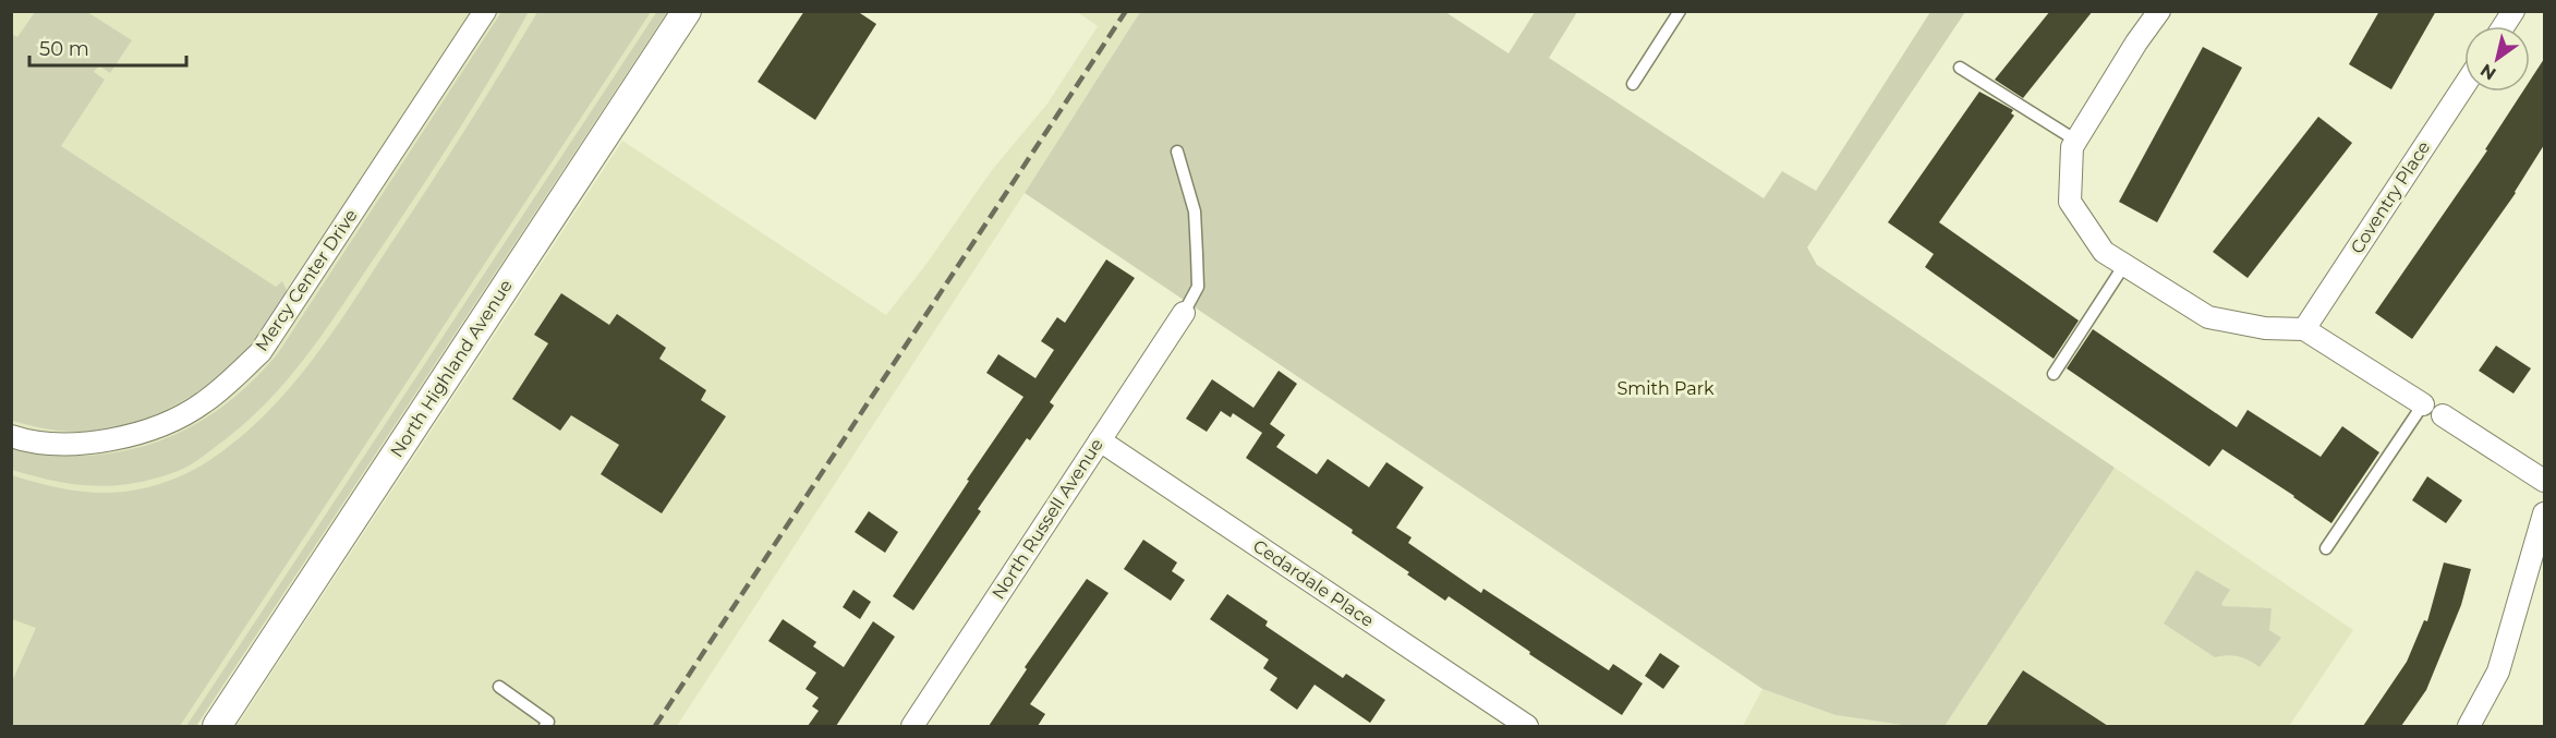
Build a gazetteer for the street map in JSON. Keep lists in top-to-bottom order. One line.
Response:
{"streets":{"street":["Coventry Place","Mercy Center Drive","North Highland Avenue","North Russell Avenue","Cedardale Place"]},"crossings":[["North Russell Avenue","Cedardale Place"]],"parks":["Smith Park"],"scale_bar":"50 m","north":"bottom left"}
